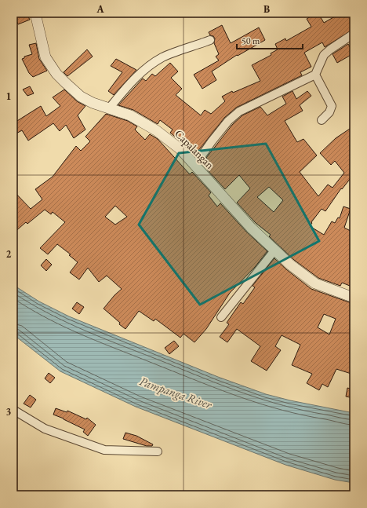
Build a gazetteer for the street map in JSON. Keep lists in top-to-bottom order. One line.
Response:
{"streets":{"street":["Capalangan"]},"water":["Pampanga River"],"scale_bar":"50 m","grid":{"columns":["A","B"],"rows":["1","2","3"]}}
